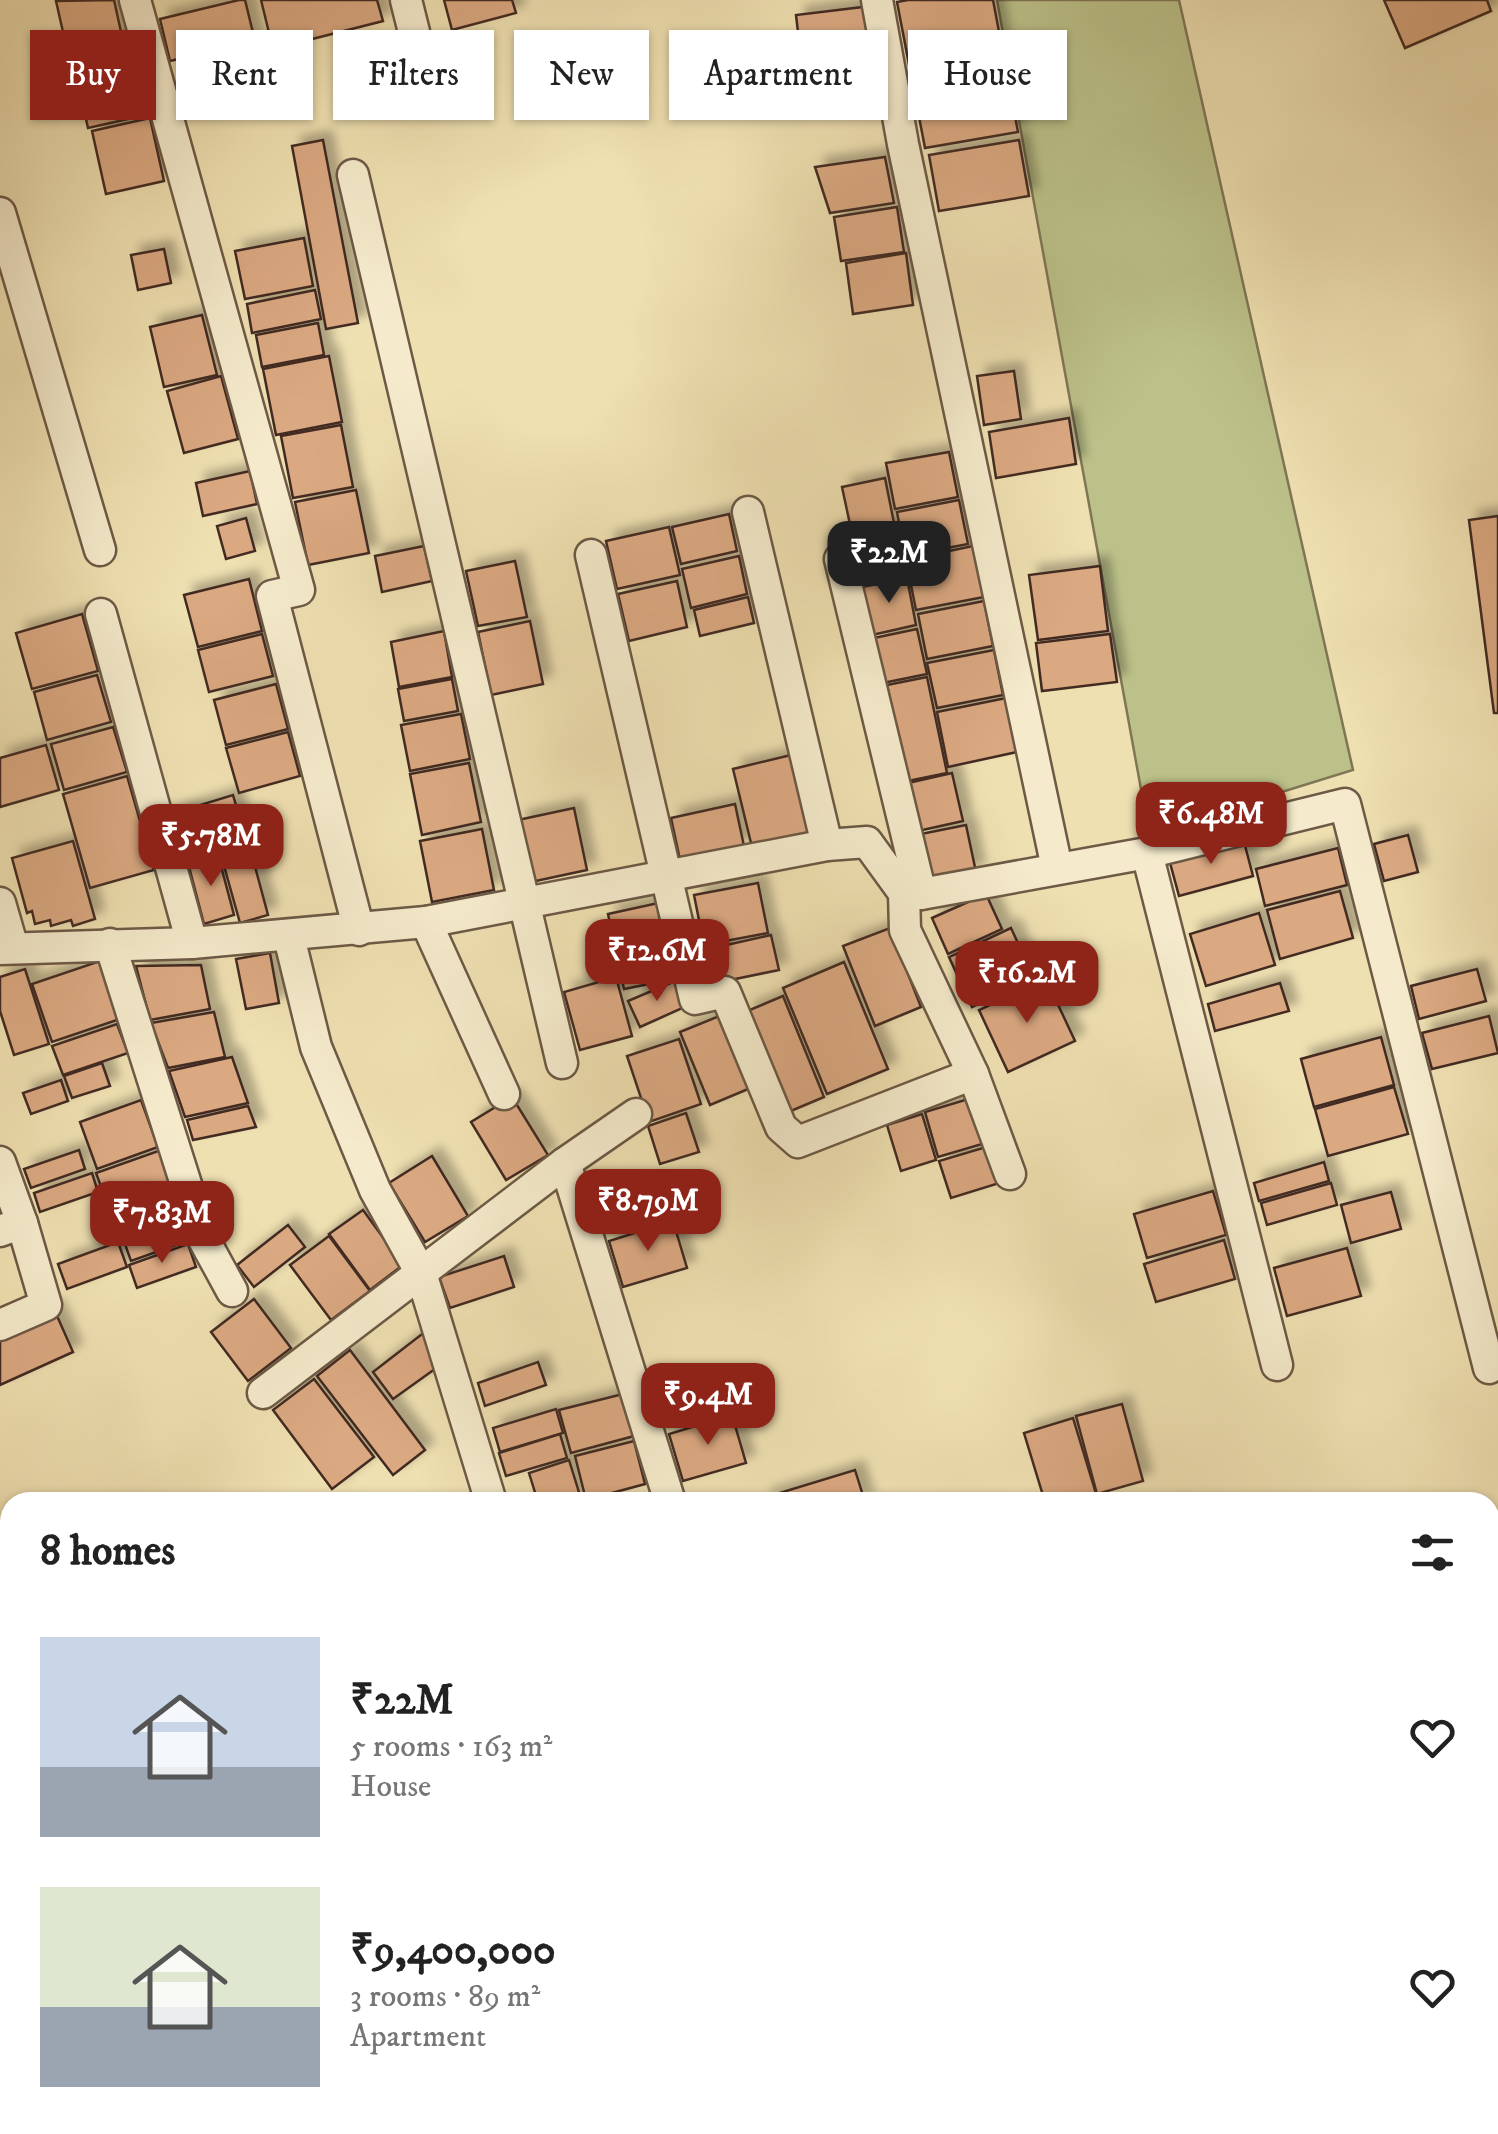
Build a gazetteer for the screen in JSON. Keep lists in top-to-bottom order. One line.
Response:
{"page":{"chip":["Buy","Rent","Filters","New","Apartment","House"],"price":["₹22M","₹6.48M","₹5.78M","₹12.6M","₹16.2M","₹8.79M","₹7.83M","₹9.4M"],"heading":"8 homes","list":[{"name":"₹22M","note":"5 rooms · 163 m² · House"},{"name":"₹9,400,000","note":"3 rooms · 89 m² · Apartment"}]}}
